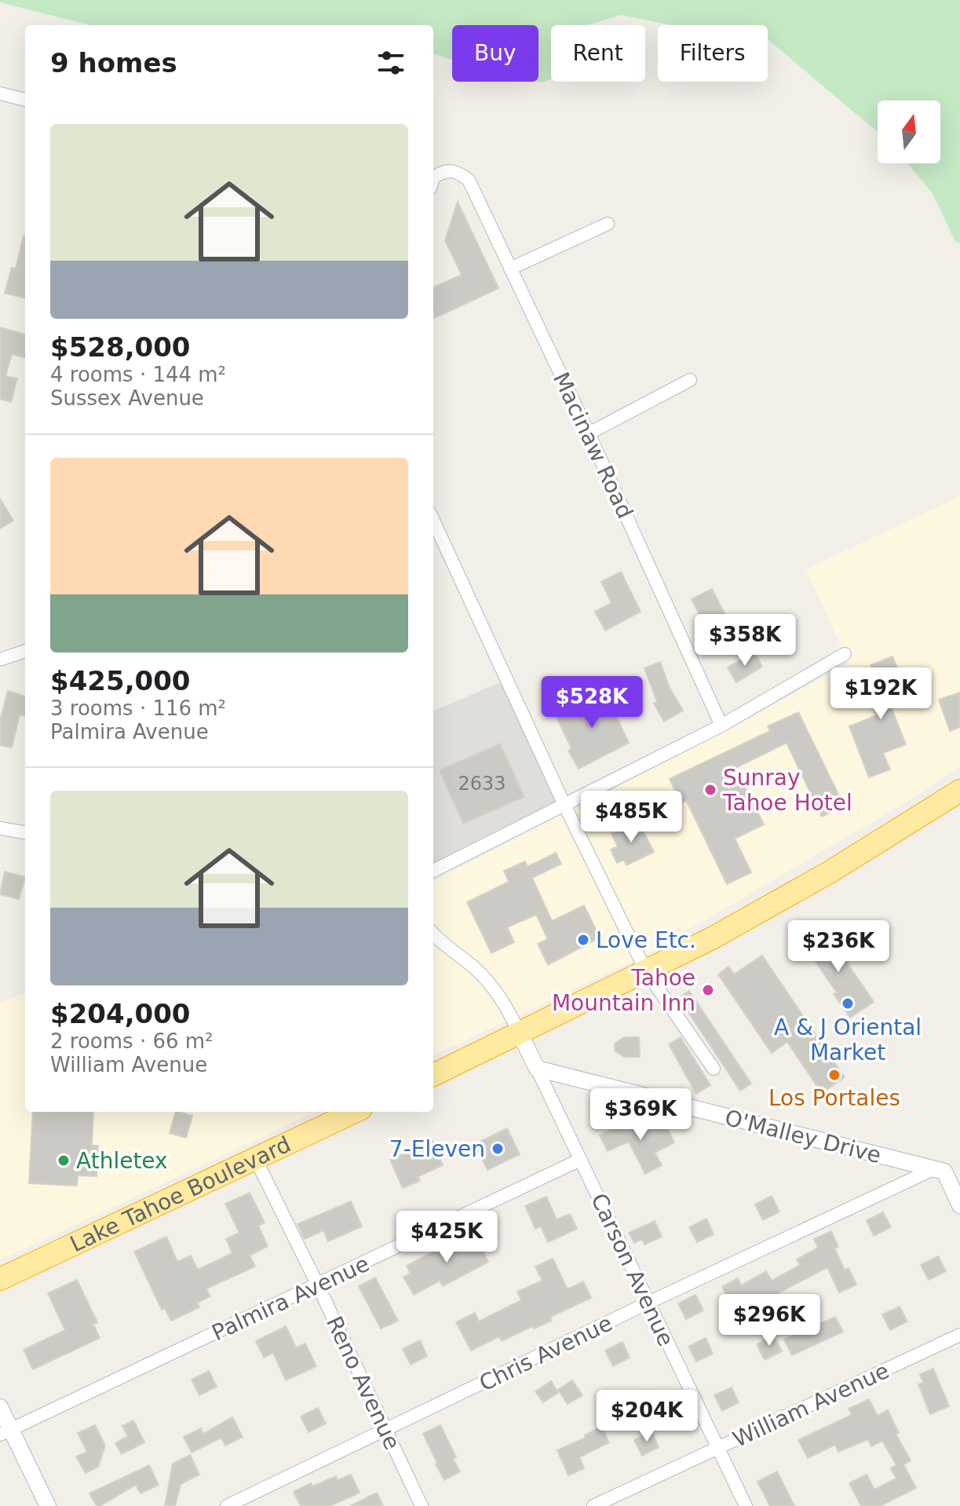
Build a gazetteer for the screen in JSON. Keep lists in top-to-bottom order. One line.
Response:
{"streets":{"highway":["Lake Tahoe Boulevard"],"street":["Macinaw Road","O'Malley Drive","Carson Avenue","Palmira Avenue","Chris Avenue","Reno Avenue","William Avenue"]},"crossings":[["O'Malley Drive","Carson Avenue"],["O'Malley Drive","Chris Avenue"],["Lake Tahoe Boulevard","Reno Avenue"],["Carson Avenue","Palmira Avenue"],["Carson Avenue","Chris Avenue"],["Carson Avenue","William Avenue"],["Palmira Avenue","Reno Avenue"],["Chris Avenue","Reno Avenue"]],"places":["Sunray Tahoe Hotel","Love Etc.","Tahoe Mountain Inn","A & J Oriental Market","Los Portales","7-Eleven","Athletex"],"house_numbers":["2633"],"north":"top","page":{"chip":["Buy","Rent","Filters"],"heading":"9 homes","list":[{"name":"$528,000","note":"4 rooms · 144 m² · Sussex Avenue"},{"name":"$425,000","note":"3 rooms · 116 m² · Palmira Avenue"},{"name":"$204,000","note":"2 rooms · 66 m² · William Avenue"}],"price":["$358K","$192K","$528K","$485K","$236K","$369K","$425K","$296K","$204K"]}}
